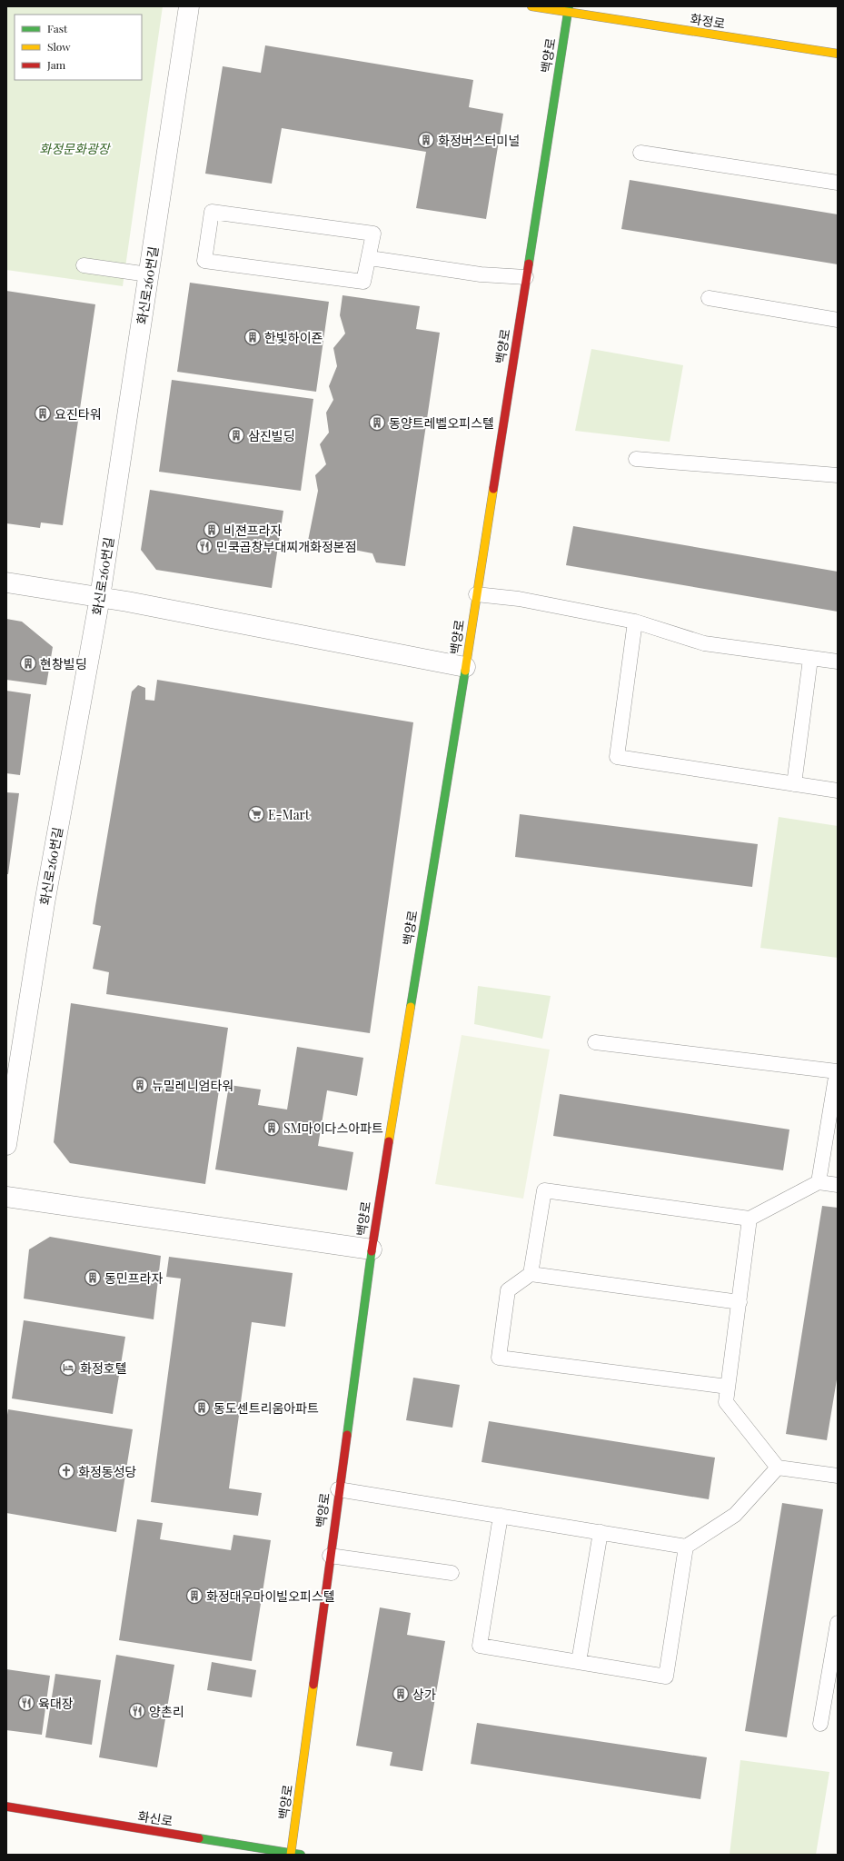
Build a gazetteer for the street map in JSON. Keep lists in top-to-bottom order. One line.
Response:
{"streets":{"street":["화정로","백양로","화신로260번길","화신로"]},"crossings":[["화정로","백양로"],["백양로","화신로"]],"parks":["화정문화광장"],"places":{"building":["화정버스터미널","한빛하이죤","요진타워","동양트레벨오피스텔","삼진빌딩","비젼프라자","현창빌딩","뉴밀레니엄타워","SM마이다스아파트","동민프라자","동도센트리움아파트","화정대우마이빌오피스텔","상가"],"restaurant":["민쿡곱창부대찌개화정본점","육대장","양촌리"],"supermarket":["E-Mart"],"hotel":["화정호텔"],"church":["화정동성당"]},"legend":["Fast","Slow","Jam"]}
